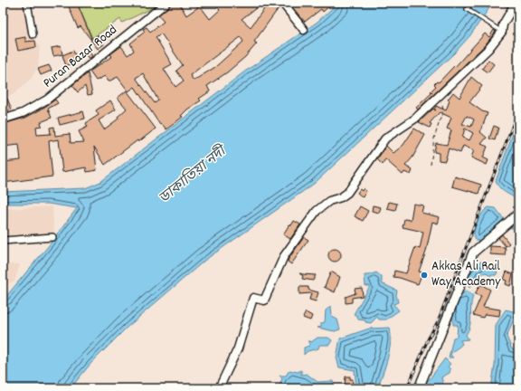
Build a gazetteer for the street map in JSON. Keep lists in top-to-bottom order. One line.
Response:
{"streets":{"street":["Puran Bazar Road"]},"water":["ডাকাতিয়া নদী"],"places":["Akkas Ali Rail Way Academy"]}
